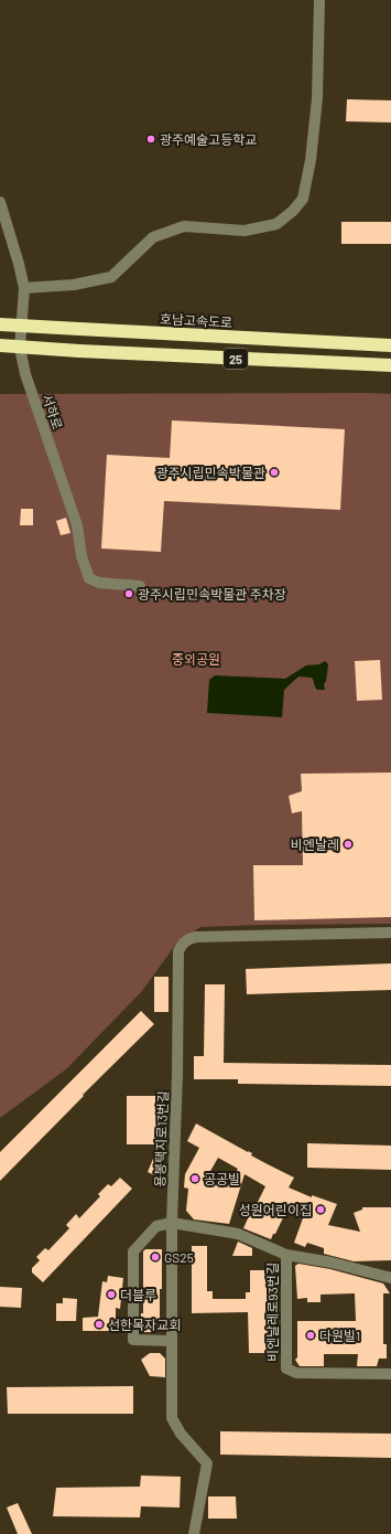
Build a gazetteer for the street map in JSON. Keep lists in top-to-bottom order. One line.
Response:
{"streets":{"highway":["호남고속도로","25"],"street":["서하로","용봉택지로13번길","비엔날레로93번길"]},"crossings":[["용봉택지로13번길","비엔날레로93번길"]],"parks":["중외공원"],"places":["광주예술고등학교","광주시립민속박물관","광주시립민속박물관 주차장","비엔날레","공공빌","성원어린이집","GS25","더블루","선한목자교회","다원빌1"]}
